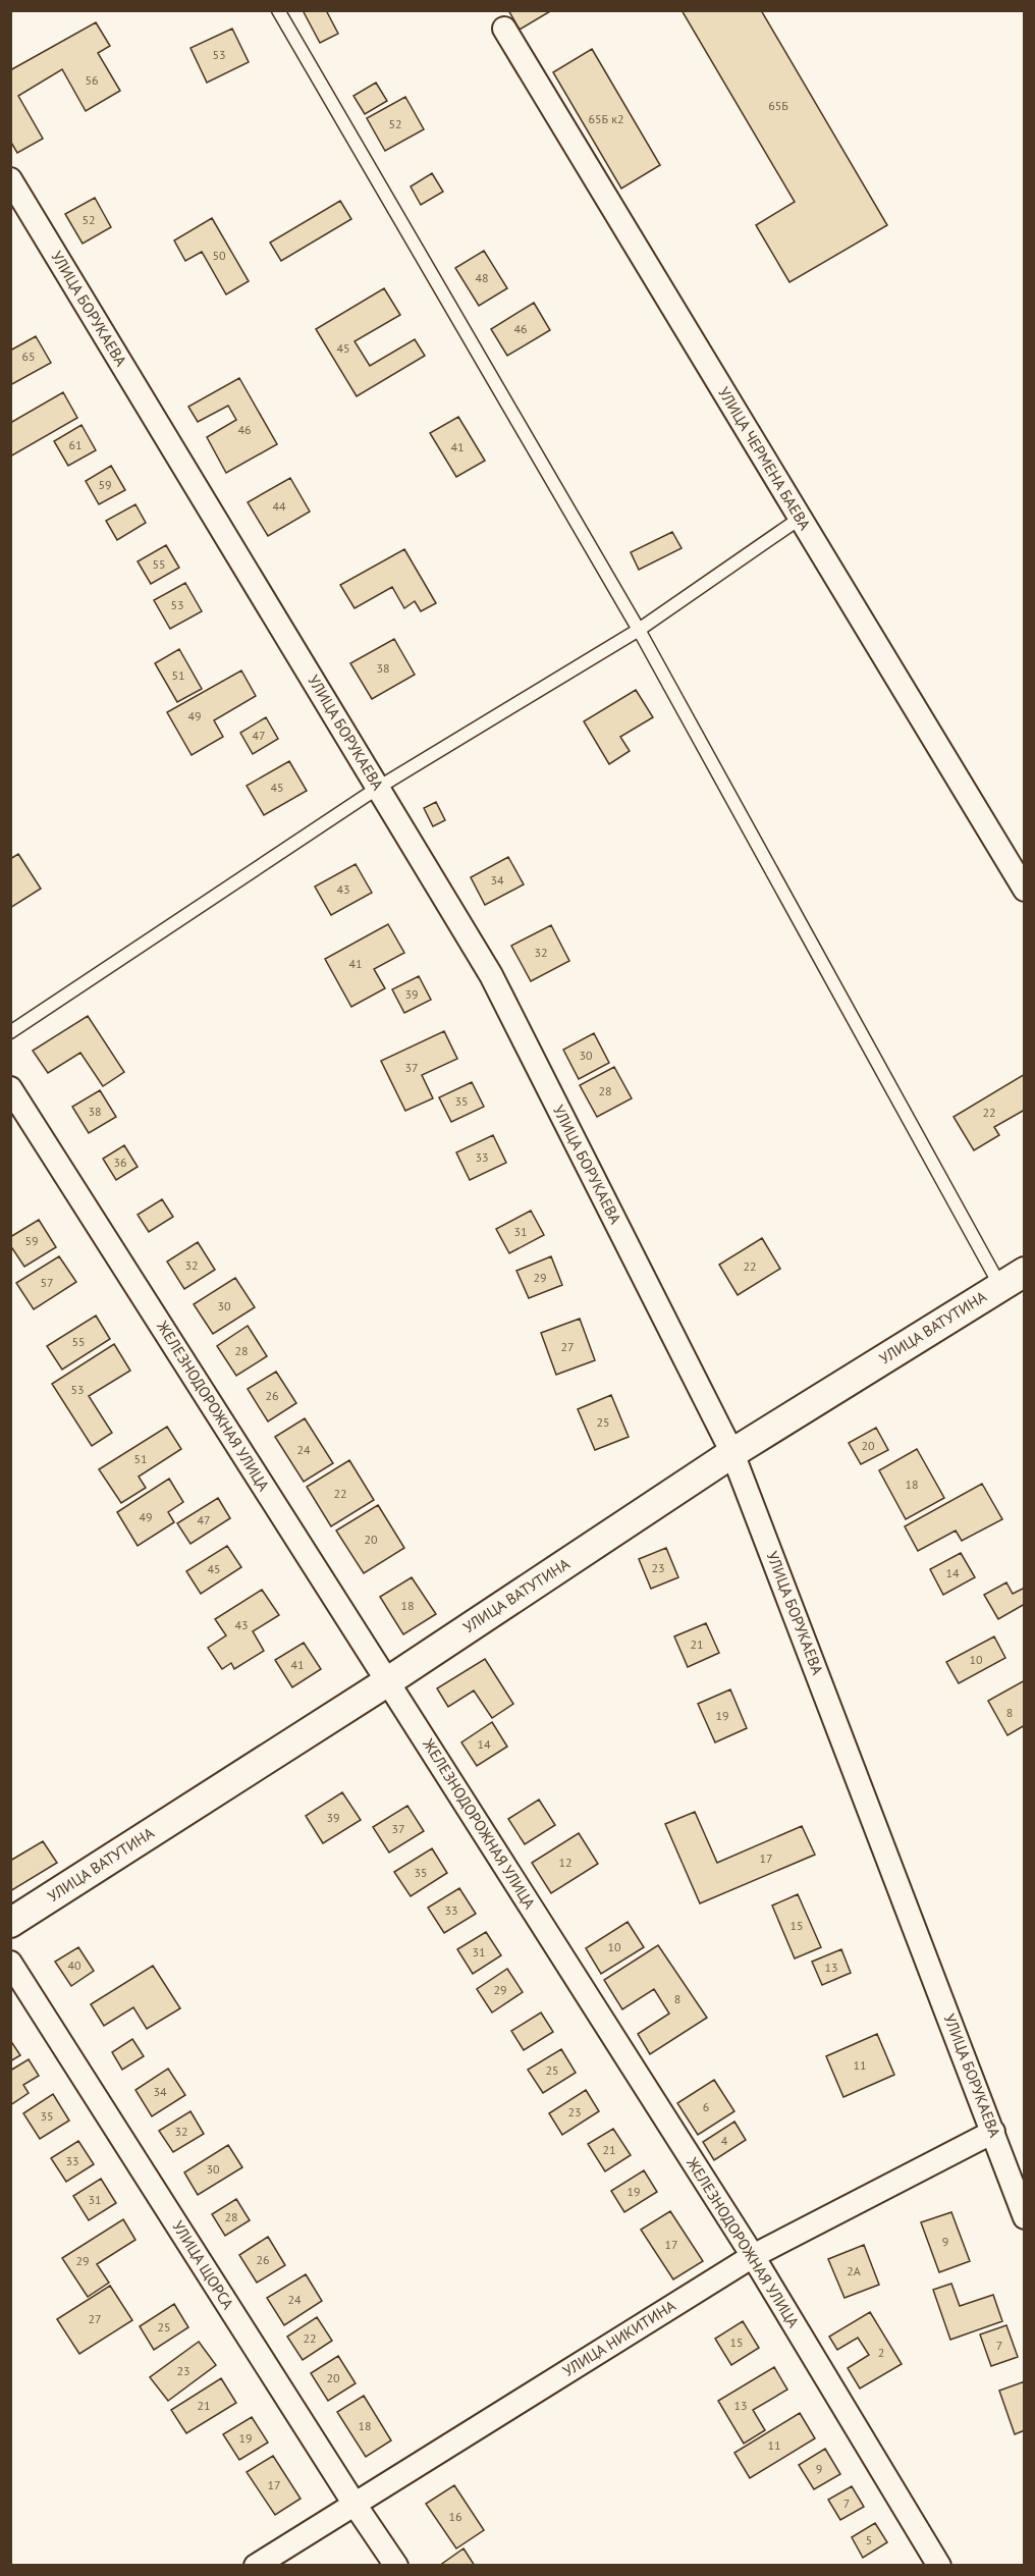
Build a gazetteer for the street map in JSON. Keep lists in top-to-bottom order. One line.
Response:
{"streets":{"street":["УЛИЦА БОРУКАЕВА","УЛИЦА ЧЕРМЕНА БАЕВА","УЛИЦА ВАТУТИНА","ЖЕЛЕЗНОДОРОЖНАЯ УЛИЦА","УЛИЦА ЩОРСА","УЛИЦА НИКИТИНА"]},"crossings":[["УЛИЦА БОРУКАЕВА","УЛИЦА ВАТУТИНА"],["УЛИЦА БОРУКАЕВА","УЛИЦА НИКИТИНА"],["УЛИЦА ВАТУТИНА","ЖЕЛЕЗНОДОРОЖНАЯ УЛИЦА"],["ЖЕЛЕЗНОДОРОЖНАЯ УЛИЦА","УЛИЦА НИКИТИНА"],["УЛИЦА ЩОРСА","УЛИЦА НИКИТИНА"]],"house_numbers":["53","56","65Б","65Б к2","52","52","50","48","46","45","65","46","61","41","59","44","55","53","38","51","49","47","45","34","43","32","41","39","30","37","28","35","38","22","33","36","31","59","32","22","29","57","30","55","27","28","53","26","25","20","24","51","18","22","49","47","20","23","45","14","18","43","21","10","41","8","19","14","39","37","17","12","35","33","15","10","31","40","13","29","8","11","25","34","6","23","35","32","4","21","33","30","19","31","28","9","17","26","29","2А","24","27","25","22","15","7","2","23","20","21","13","18","19","11","9","17","7","16","5"]}
